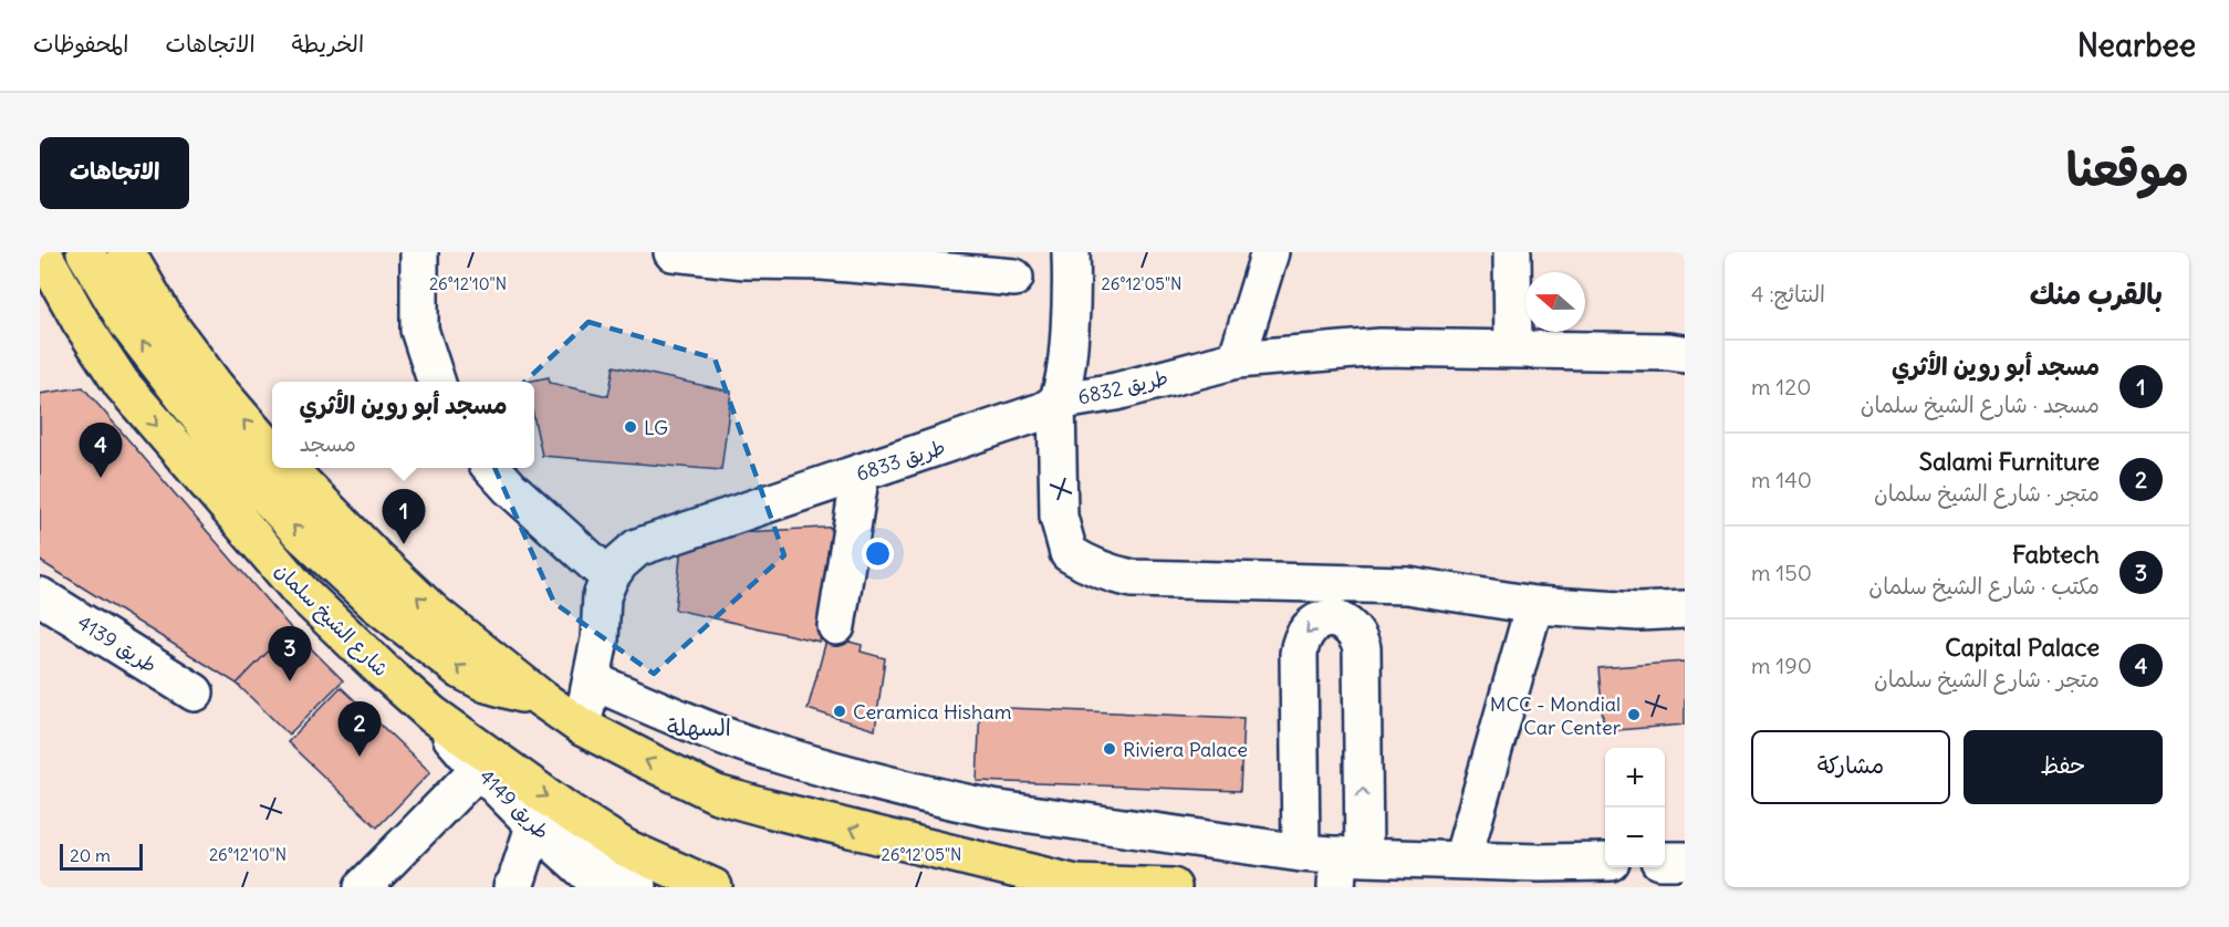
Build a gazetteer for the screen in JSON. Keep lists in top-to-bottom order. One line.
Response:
{"streets":{"main road":["شارع الشيخ سلمان"],"street":["طريق 6832","طريق 6833","طريق 4139","طريق 4149"]},"crossings":[["طريق 6832","طريق 6833"],["شارع الشيخ سلمان","طريق 4149"]],"districts":["السهلة"],"places":["LG","Ceramica Hisham","MCC - Mondial Car Center","Riviera Palace"],"scale_bar":"20 m","north":"left","page":{"header":"Nearbee","nav":["الخريطة","الاتجاهات","المحفوظات"],"title":"موقعنا","buttons":["الاتجاهات",["حفظ","مشاركة"]],"heading":["بالقرب منك","النتائج: 4"],"list":[{"mark":"1","name":"مسجد أبو روين الأثري","note":"مسجد · شارع الشيخ سلمان","value":"120 m"},{"mark":"2","name":"Salami Furniture","note":"متجر · شارع الشيخ سلمان","value":"140 m"},{"mark":"3","name":"Fabtech","note":"مكتب · شارع الشيخ سلمان","value":"150 m"},{"mark":"4","name":"Capital Palace","note":"متجر · شارع الشيخ سلمان","value":"190 m"}],"popup":["مسجد أبو روين الأثري","مسجد"],"pins":["4","1","3","2"],"map_buttons":["+","−"],"scale":"20 m"},"coordinates":["26°12'10\"N","26°12'05\"N"]}
